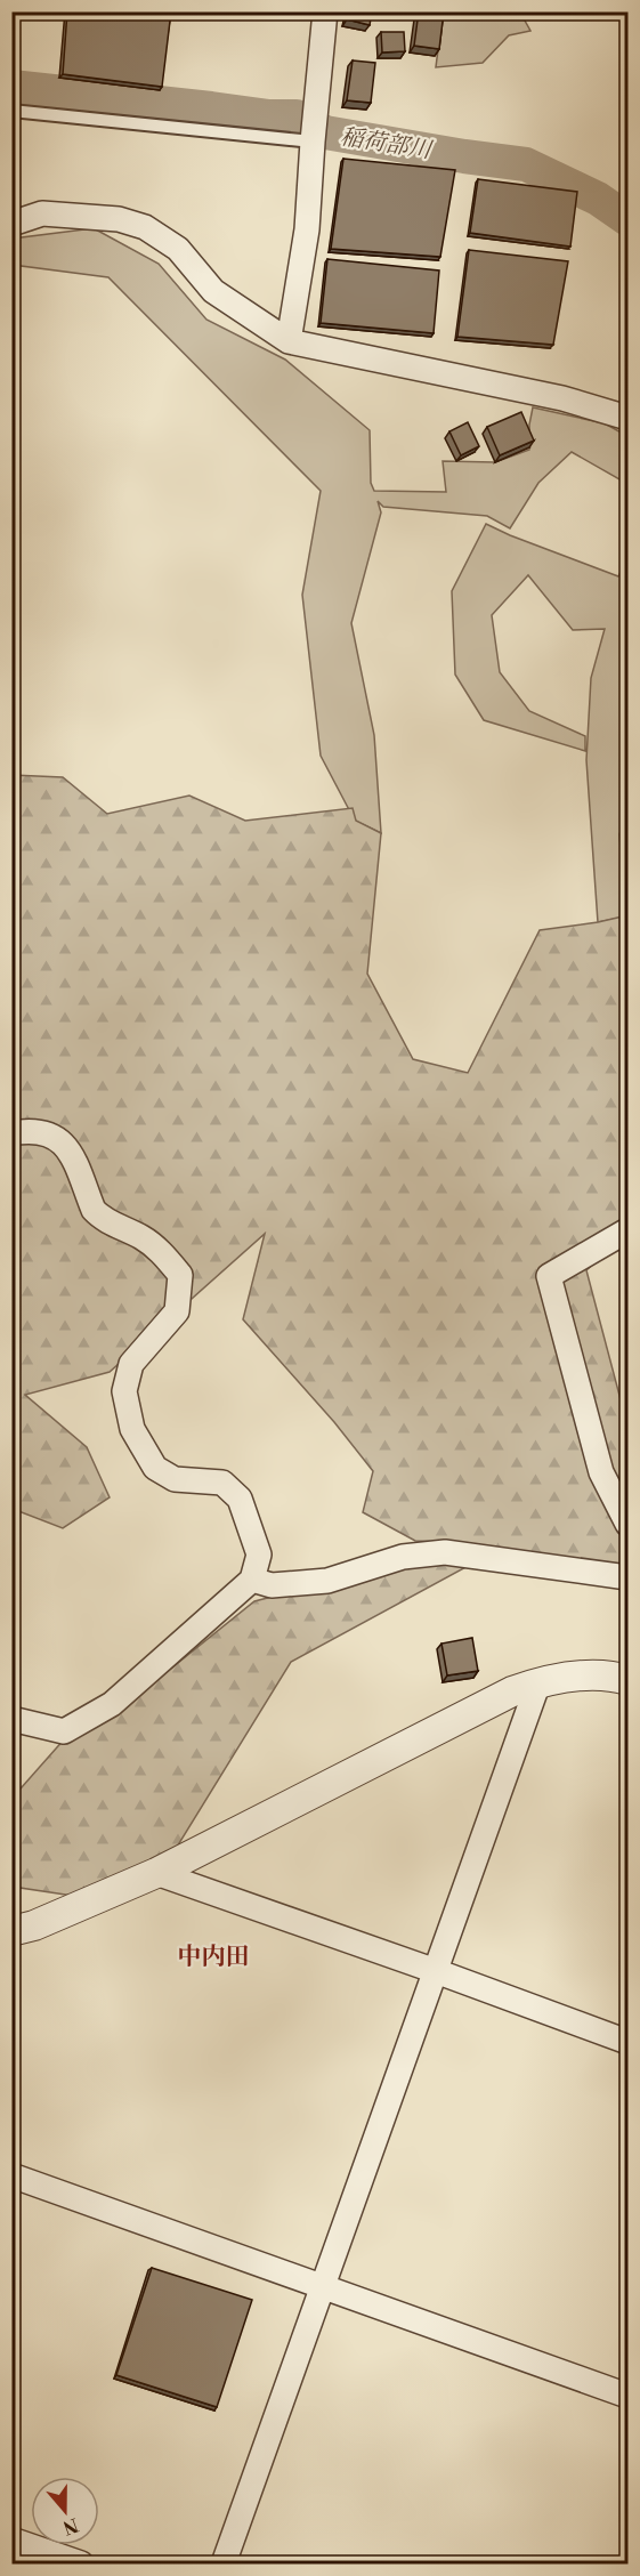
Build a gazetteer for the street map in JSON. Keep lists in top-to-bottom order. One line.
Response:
{"districts":["中内田"],"water":["稲荷部川"],"north":"bottom"}
